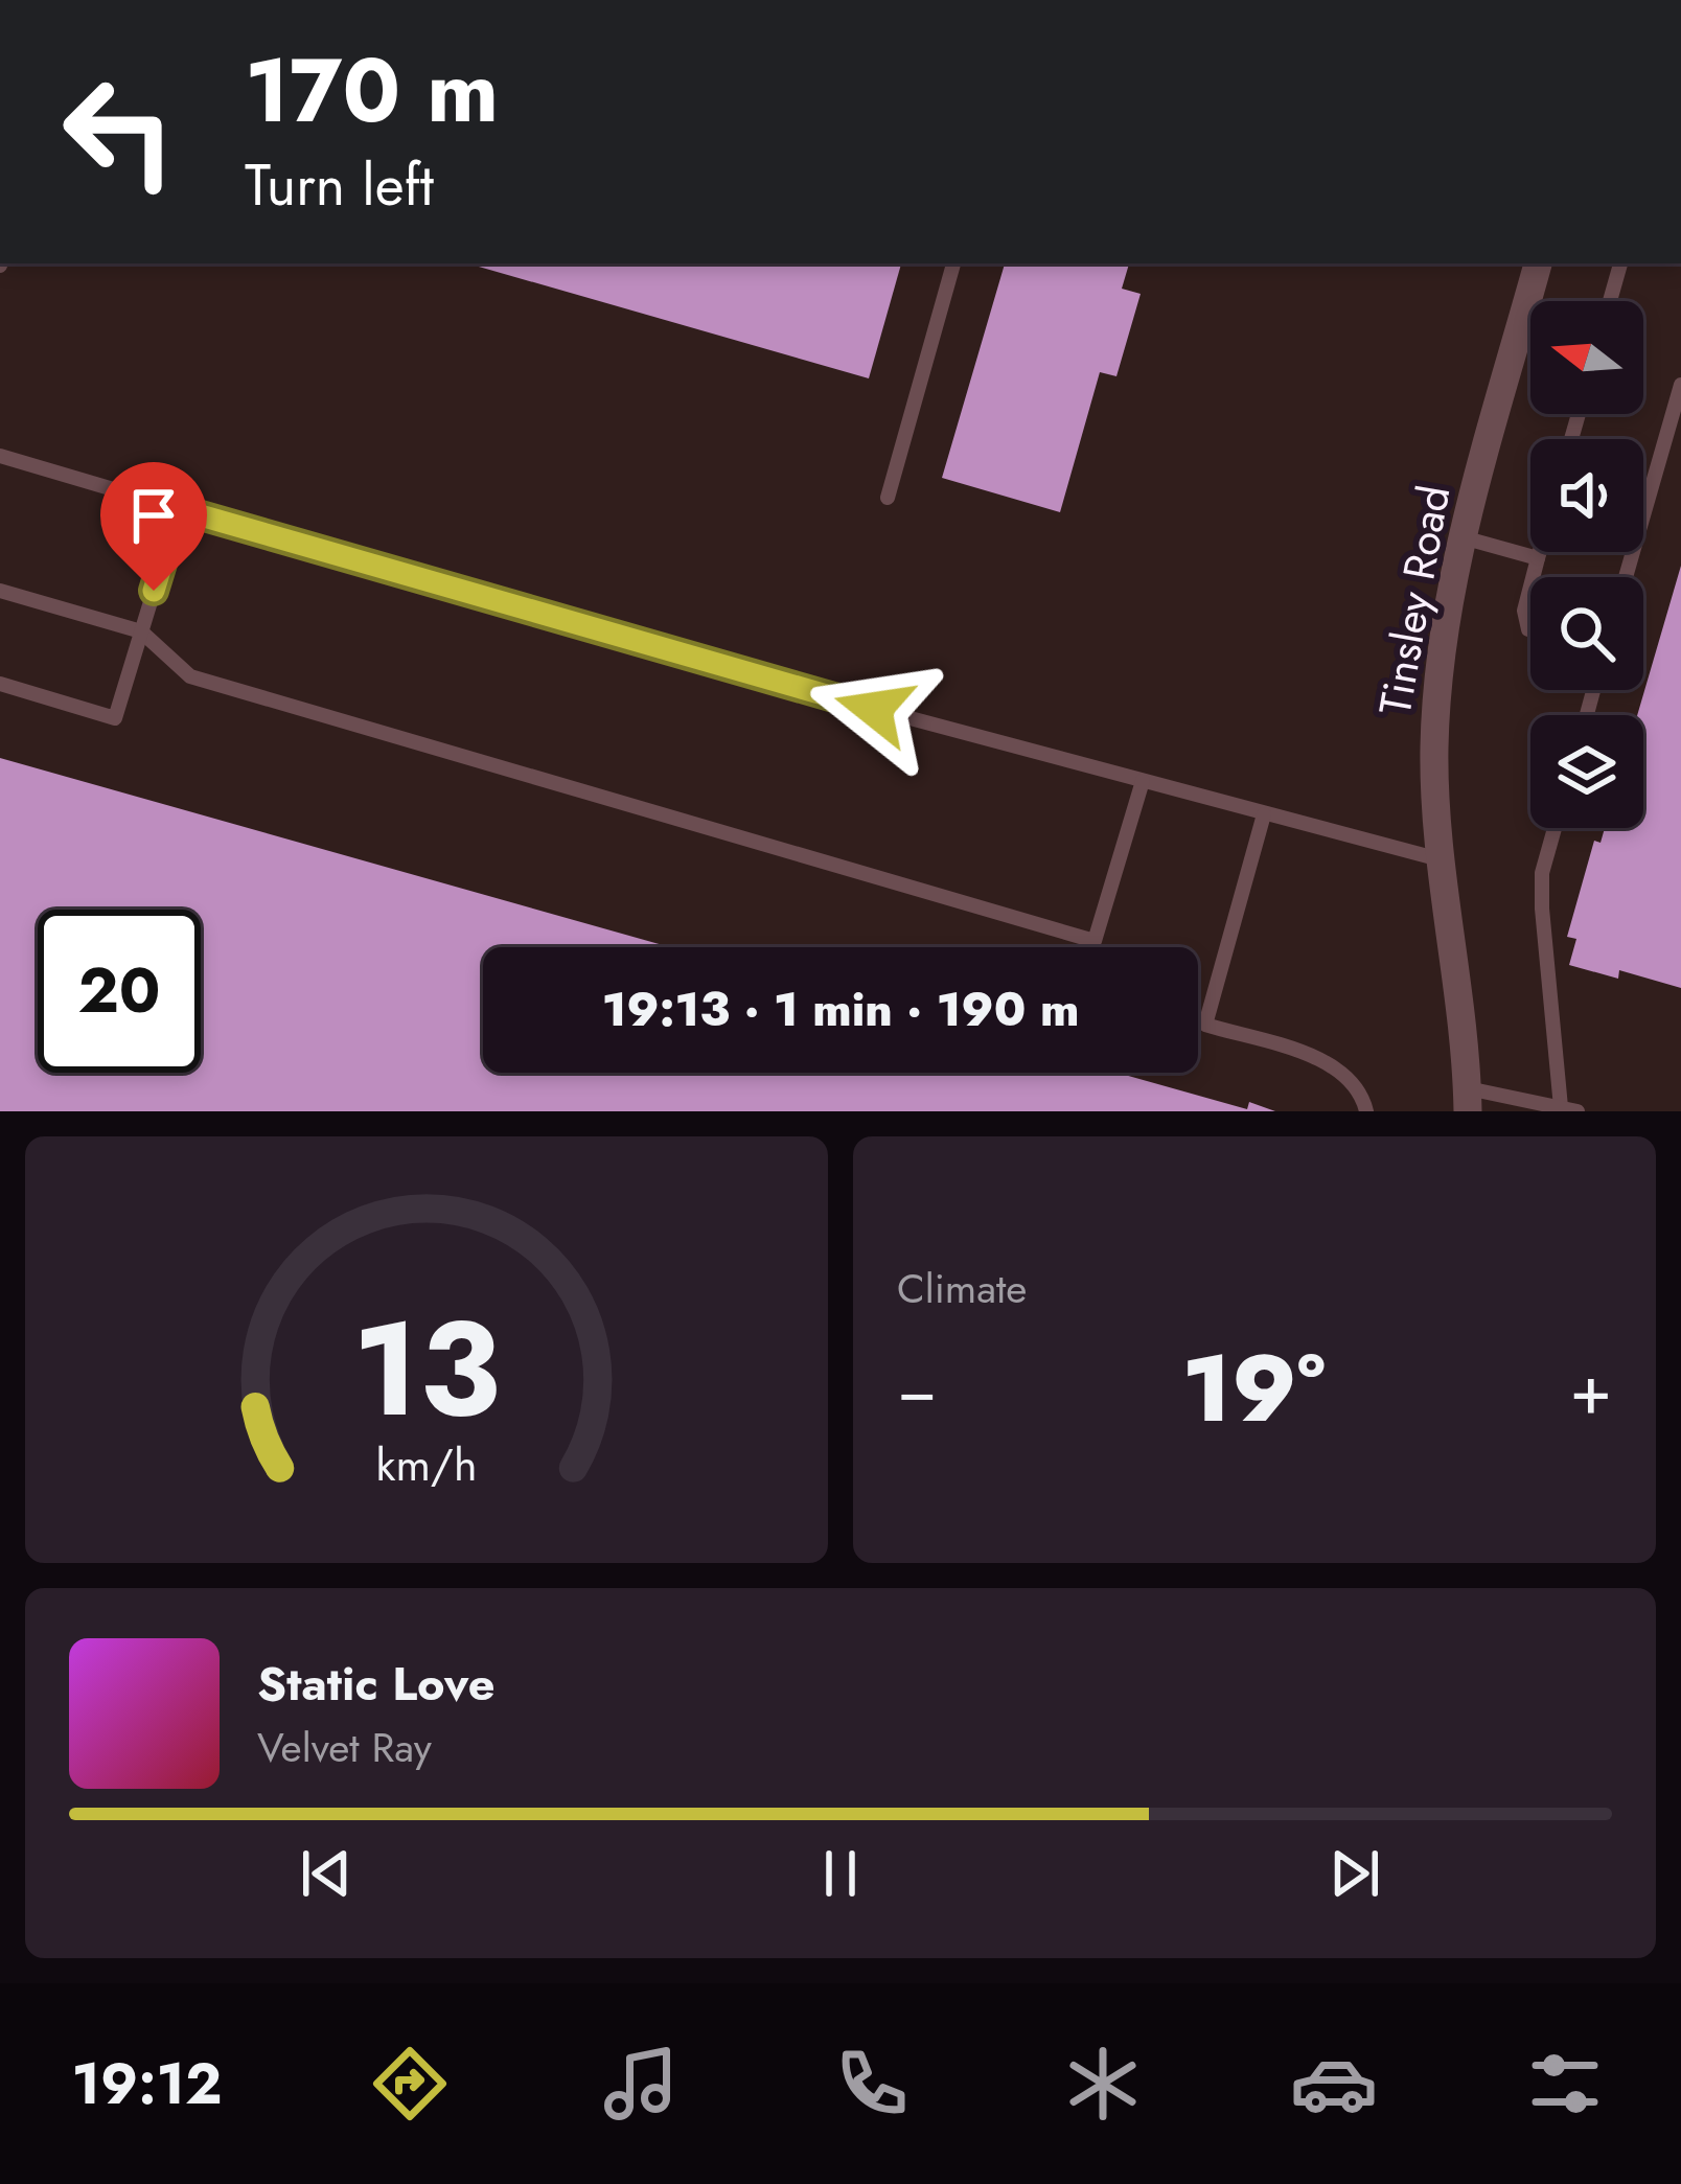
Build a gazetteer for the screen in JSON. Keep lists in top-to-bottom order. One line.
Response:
{"streets":{"street":["Tinsley Road"]},"north":"left","page":{"turn":["170 m","Turn left"],"limit":"20","trip":"19:13 · 1 min · 190 m","tile":"Climate","heat":["−","19°","+"],"song":["Static Love","Velvet Ray"],"tabs":"19:12","gauge":["13","km/h"]}}
